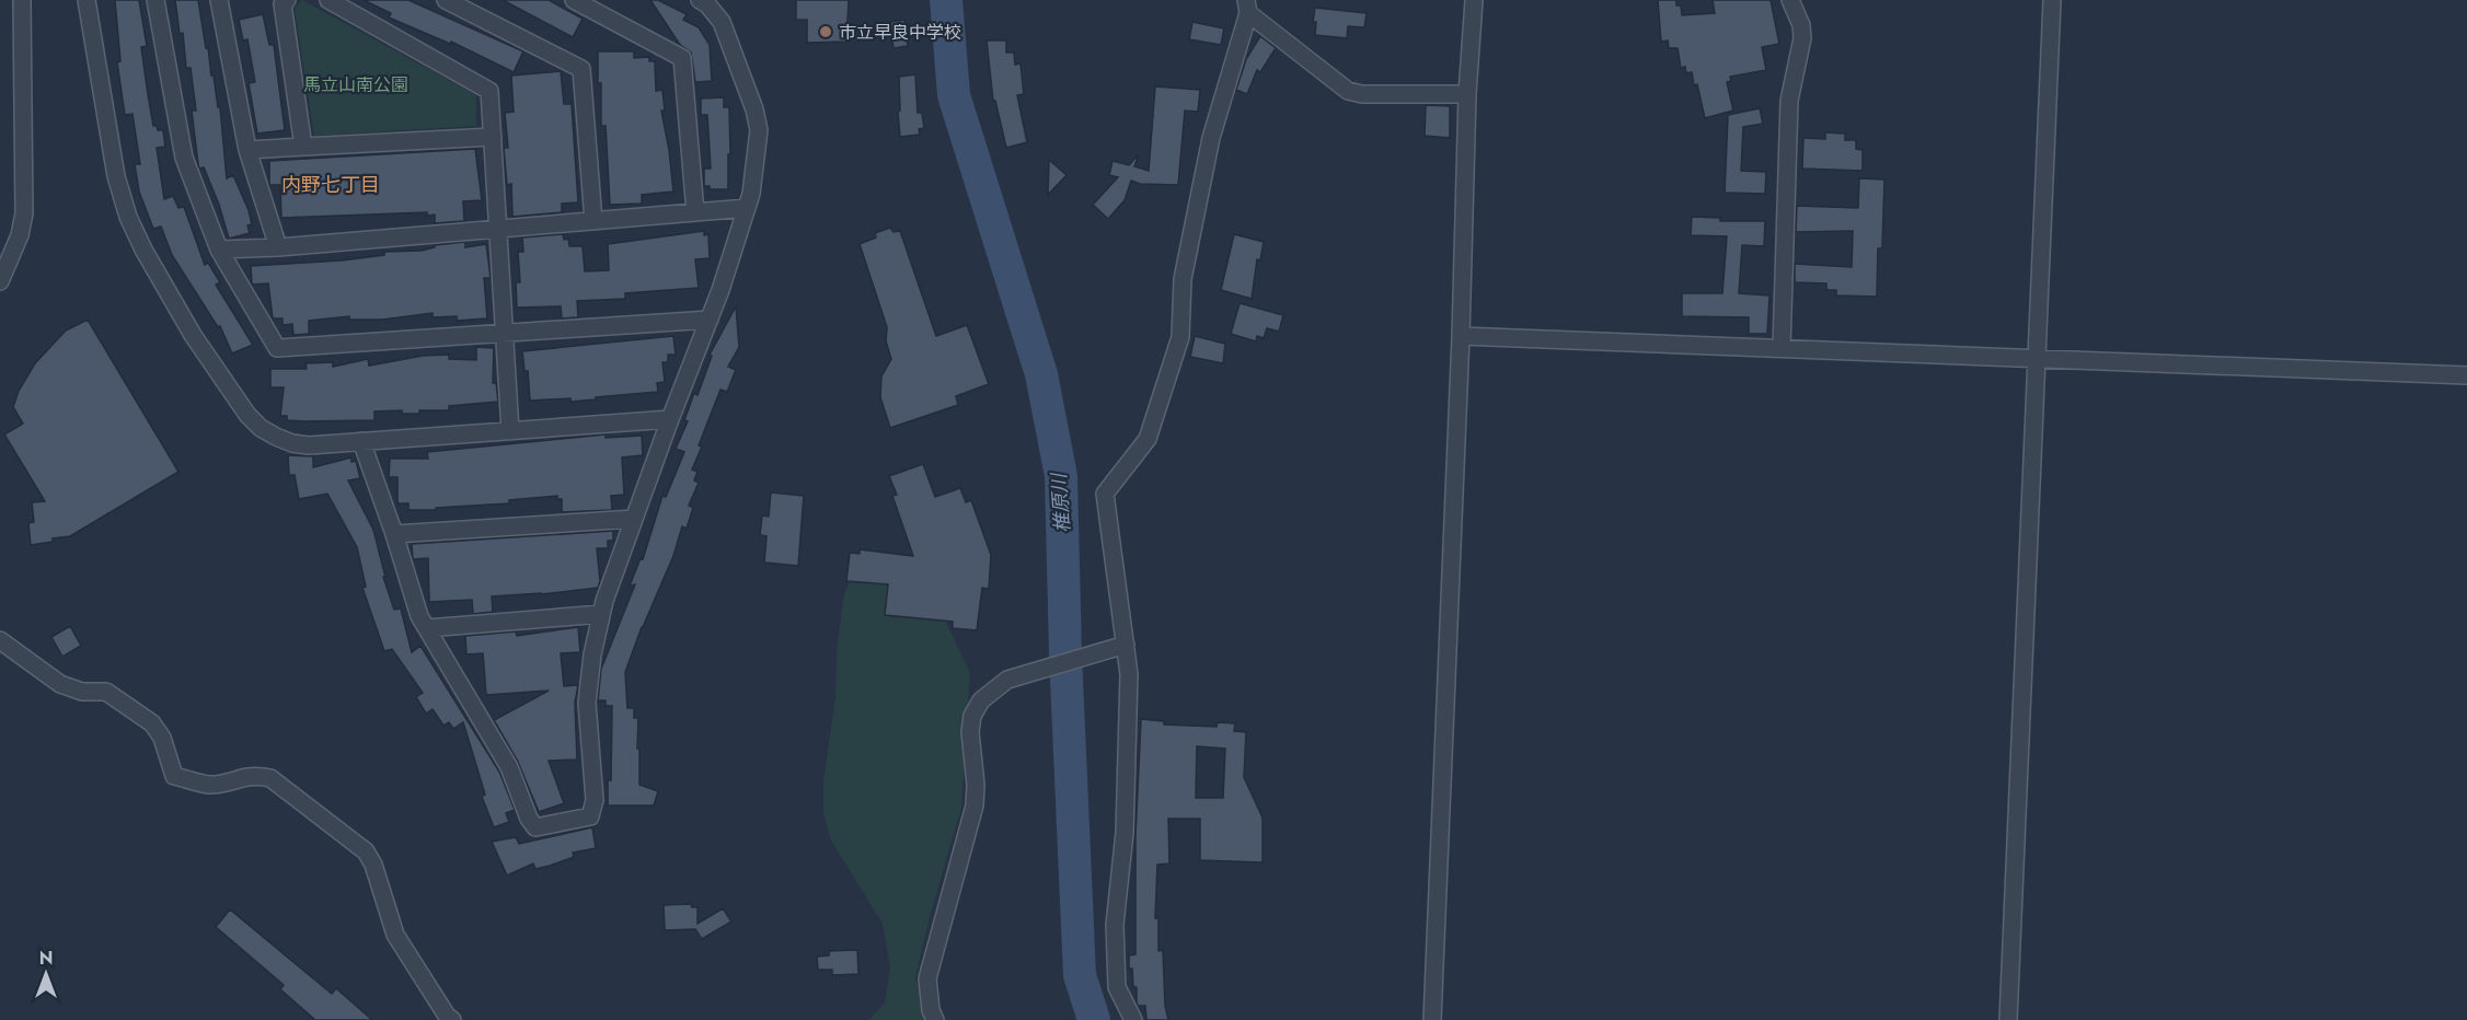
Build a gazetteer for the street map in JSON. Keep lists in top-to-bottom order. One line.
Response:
{"districts":["内野七丁目"],"water":["椎原川"],"parks":["馬立山南公園"],"places":["市立早良中学校"],"north":"top"}
